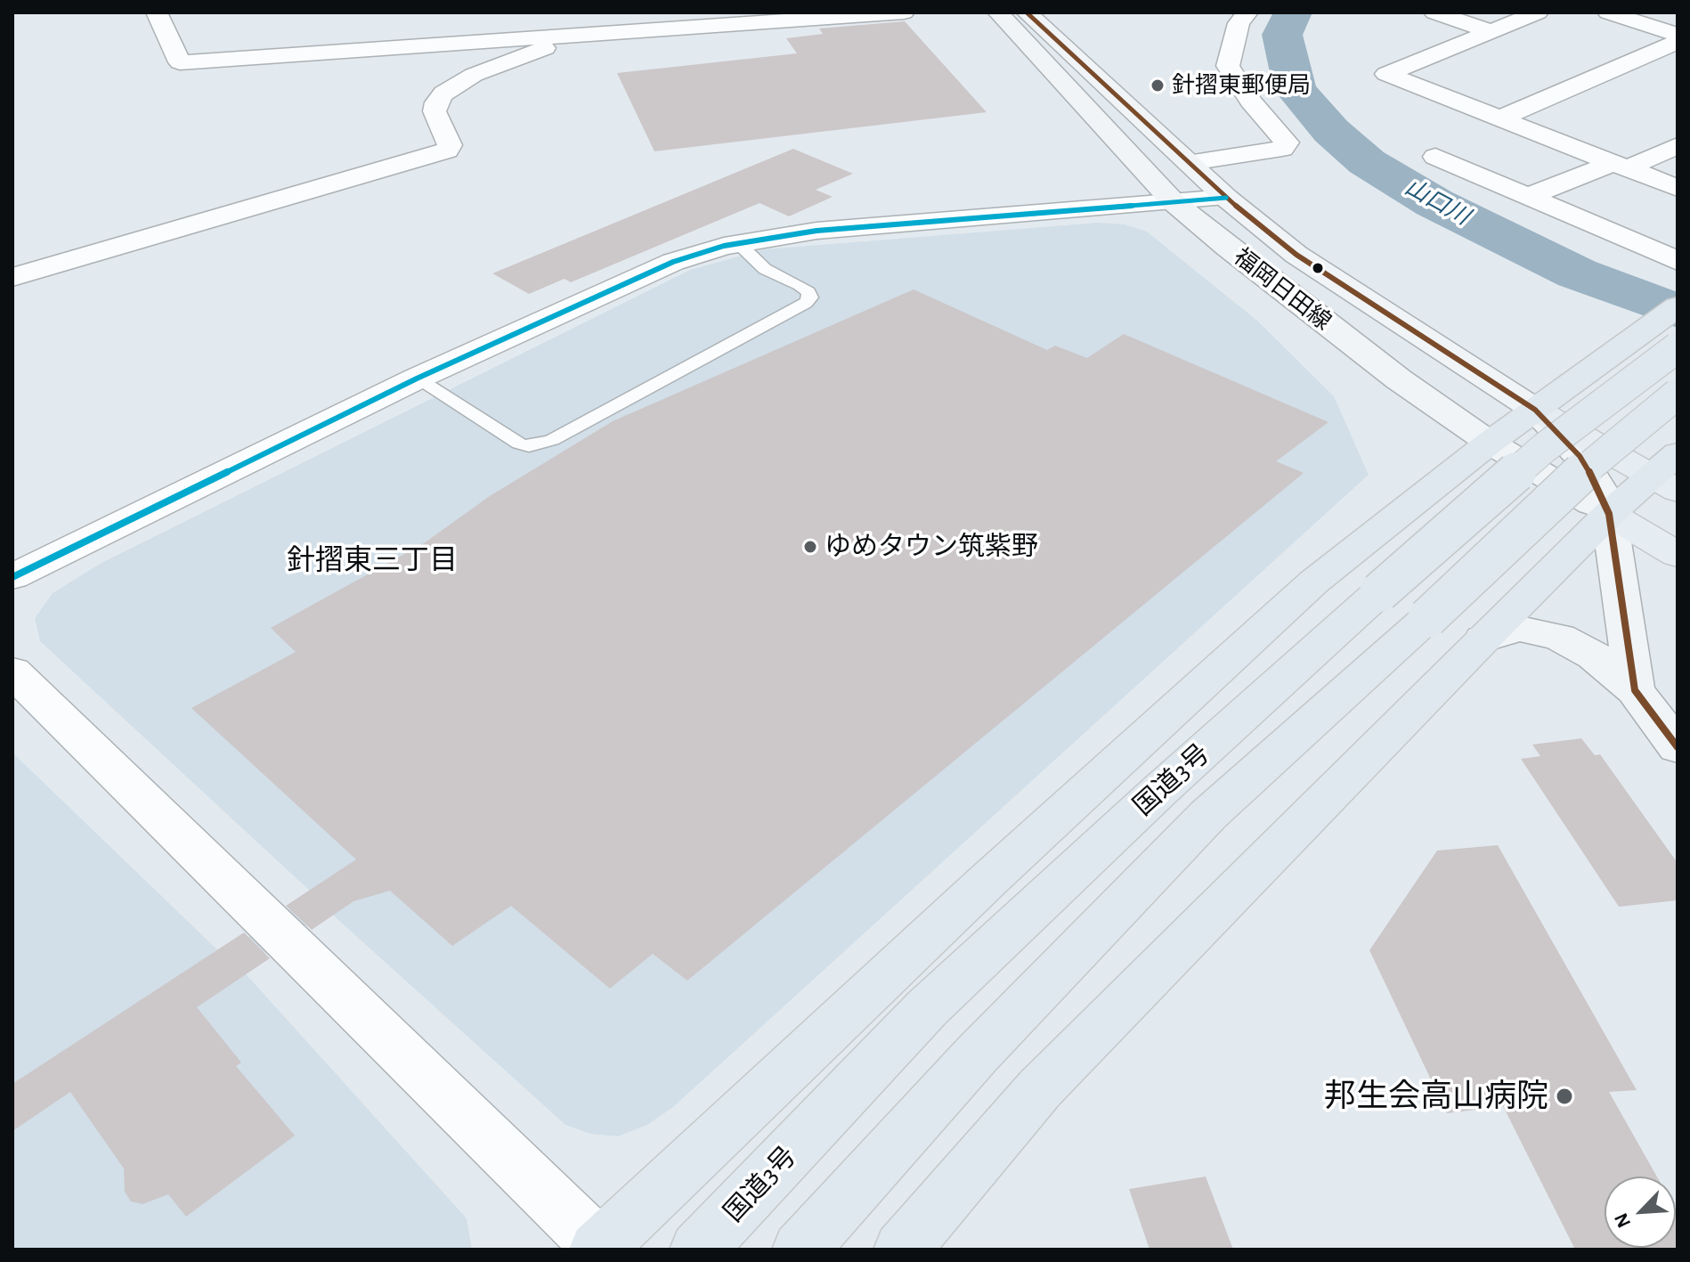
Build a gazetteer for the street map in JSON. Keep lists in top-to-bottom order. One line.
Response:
{"streets":{"highway":["国道3号"],"main road":["福岡日田線"]},"districts":["針摺東三丁目"],"water":["山口川"],"places":["針摺東郵便局","ゆめタウン筑紫野","邦生会高山病院"],"north":"bottom left"}
